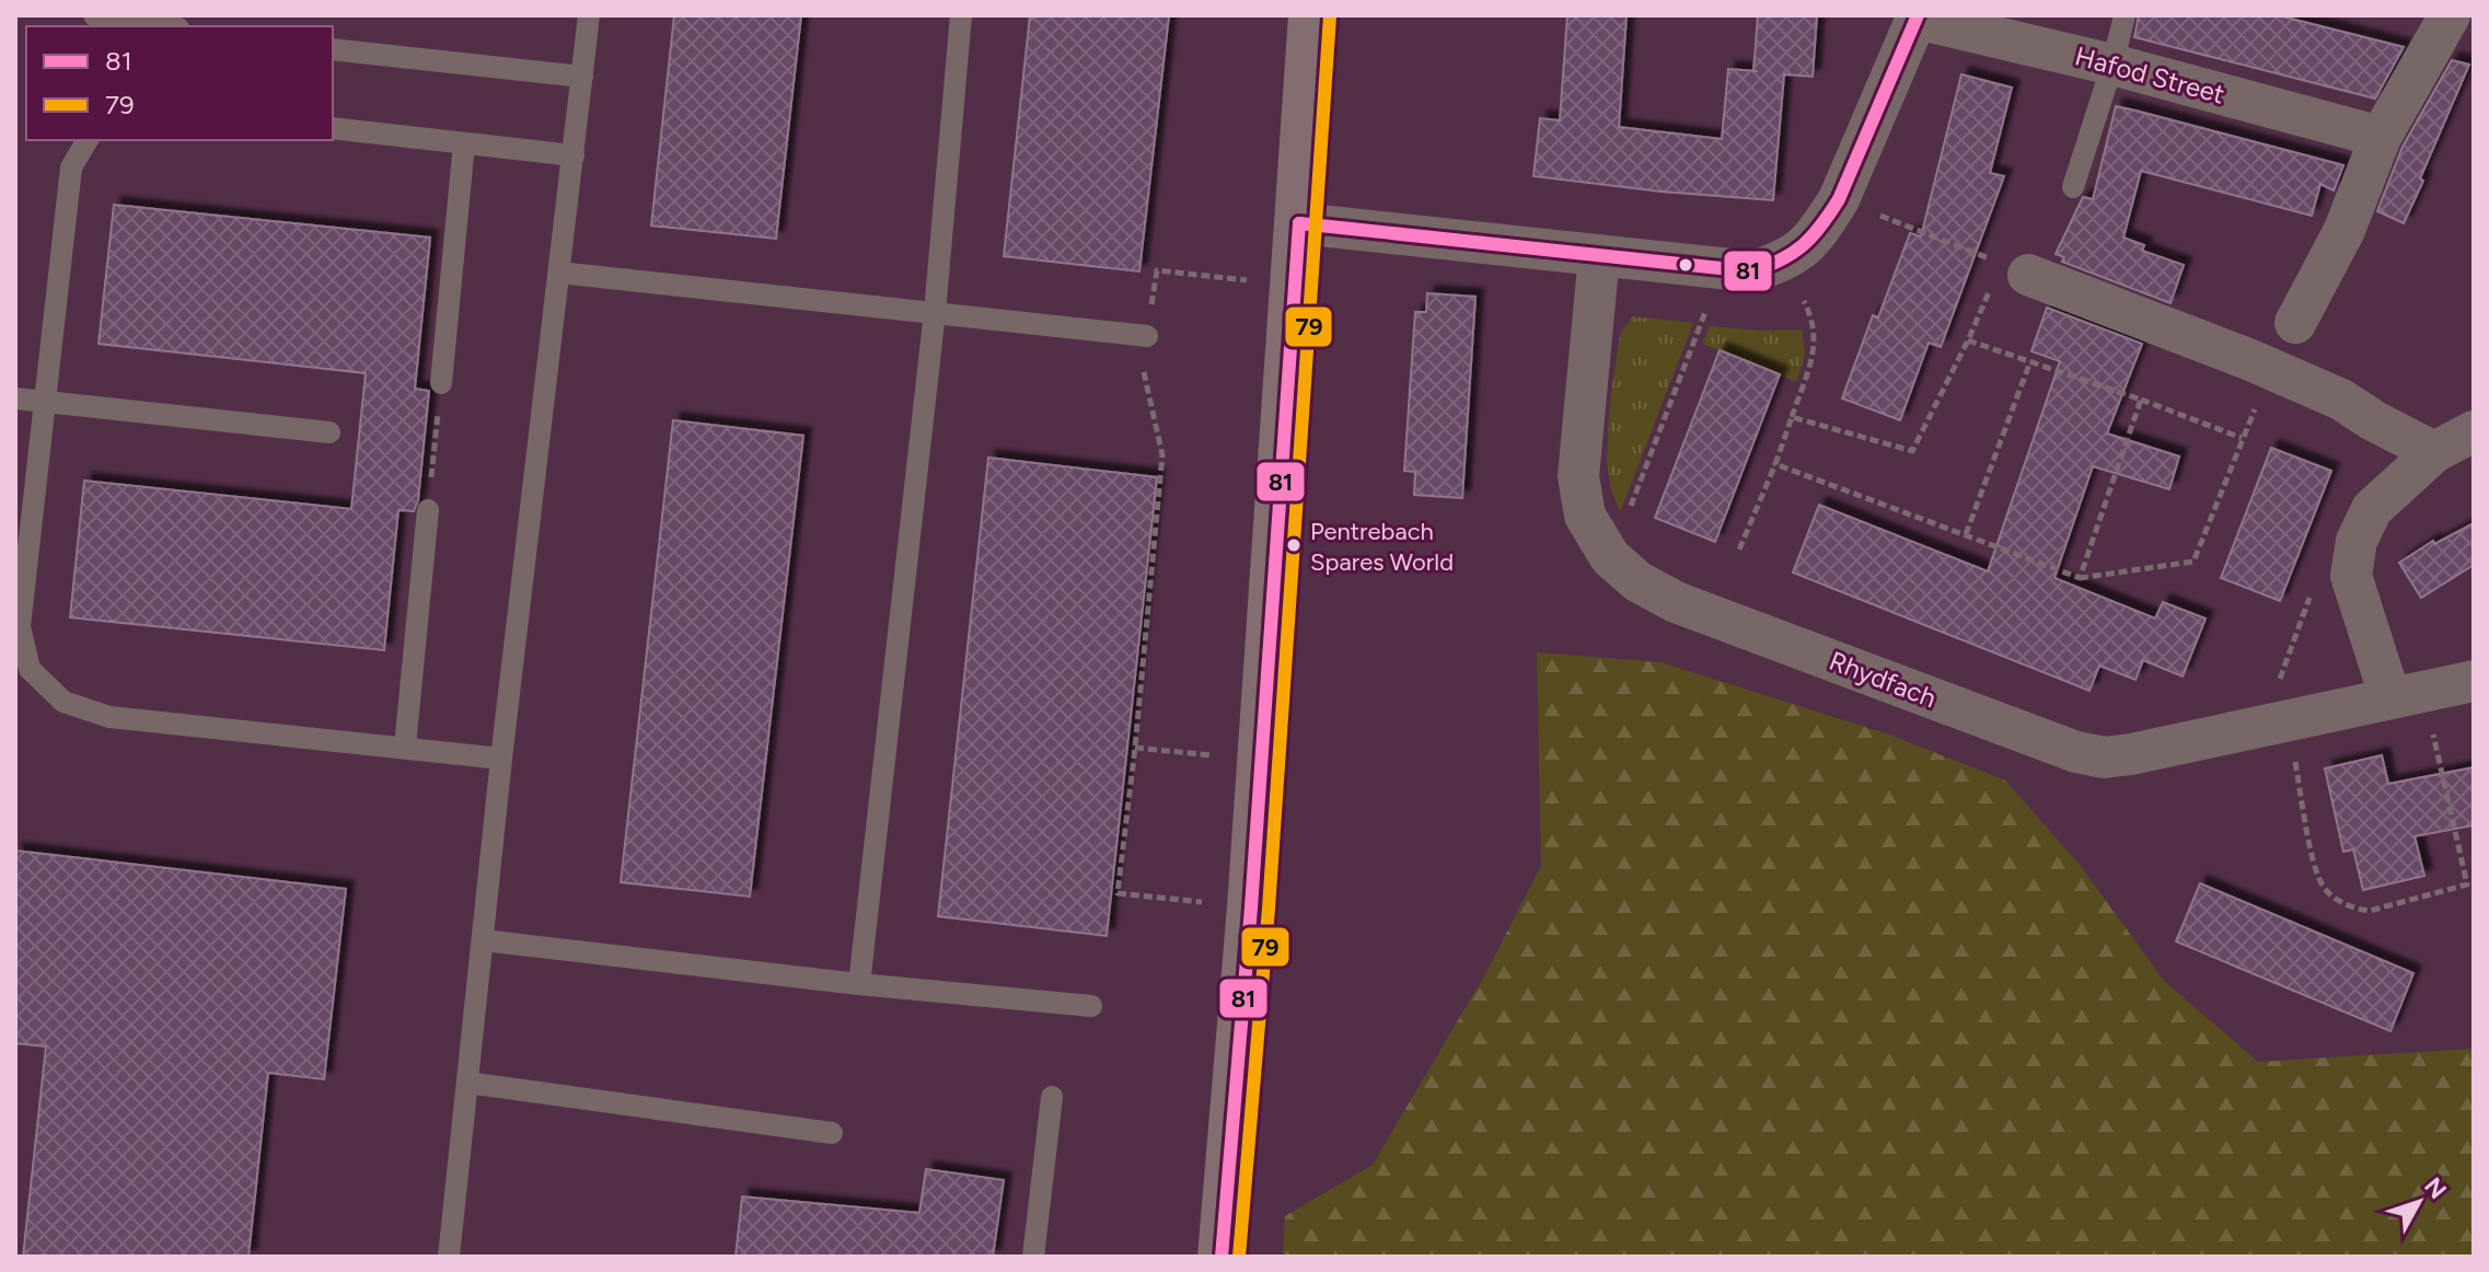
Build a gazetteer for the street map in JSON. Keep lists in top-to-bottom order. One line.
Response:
{"streets":{"street":["Hafod Street","Rhydfach"]},"places":["Pentrebach Spares World"],"lines":["transit line 81","transit line 79"],"legend":["81","79"],"north":"top right"}
